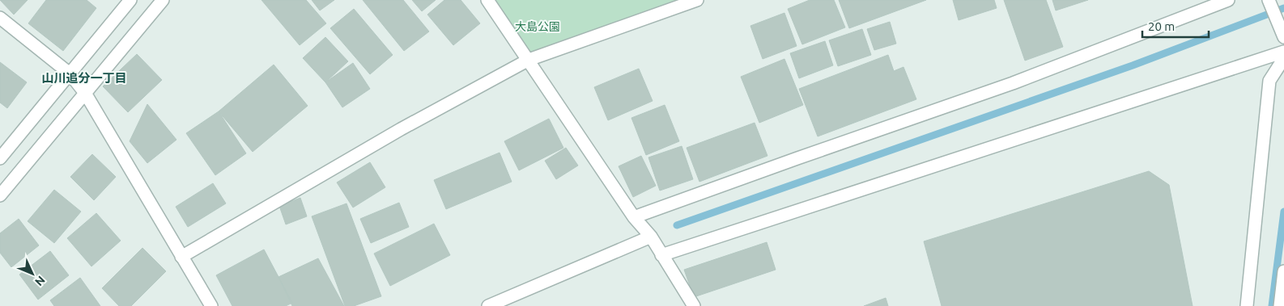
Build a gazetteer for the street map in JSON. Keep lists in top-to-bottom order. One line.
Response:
{"districts":["山川追分一丁目"],"parks":["大島公園"],"scale_bar":"20 m","north":"bottom right"}
